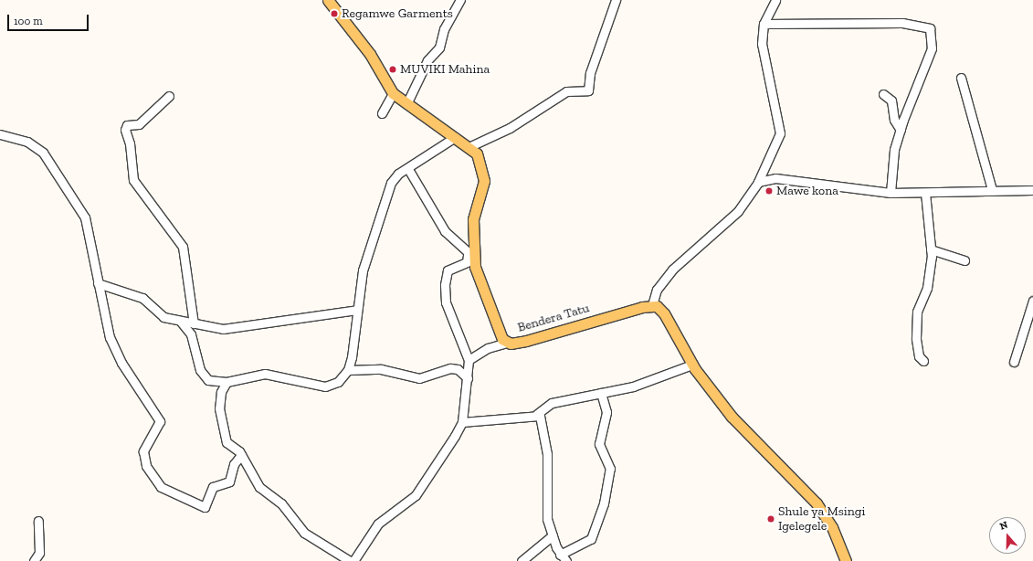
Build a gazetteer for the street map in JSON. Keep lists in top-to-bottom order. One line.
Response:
{"streets":{"main road":["Bendera Tatu"]},"places":["Regamwe Garments","MUVIKI Mahina","Mawe kona","Shule ya Msingi Igelegele"],"scale_bar":"100 m","north":"top"}
